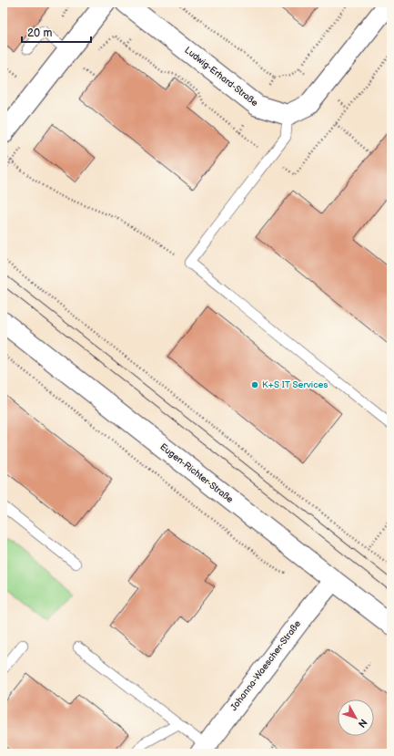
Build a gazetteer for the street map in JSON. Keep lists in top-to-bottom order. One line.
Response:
{"streets":{"street":["Ludwig-Erhard-Straße","Eugen-Richter-Straße","Johanna-Waescher-Straße"]},"crossings":[["Eugen-Richter-Straße","Johanna-Waescher-Straße"]],"places":["K+S IT Services"],"scale_bar":"20 m","north":"bottom right"}
